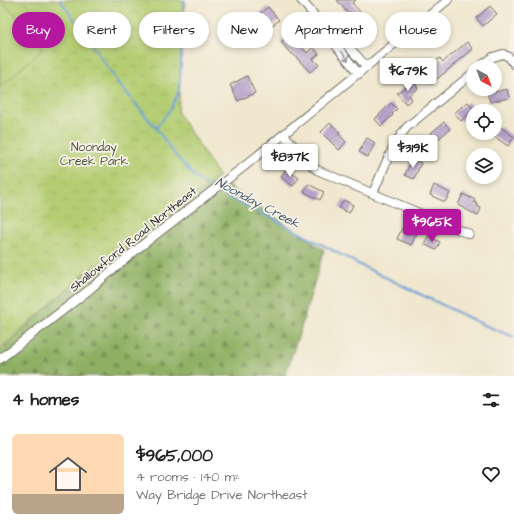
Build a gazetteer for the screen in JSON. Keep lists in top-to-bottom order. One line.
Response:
{"streets":{"street":["Shallowford Road Northeast"]},"water":["Noonday Creek"],"parks":["Noonday Creek Park"],"north":"bottom right","page":{"chip":["Buy","Rent","Filters","New","Apartment","House"],"price":["$679K","$319K","$837K","$965K"],"heading":"4 homes","list":[{"name":"$965,000","note":"4 rooms · 140 m² · Way Bridge Drive Northeast"}]}}
